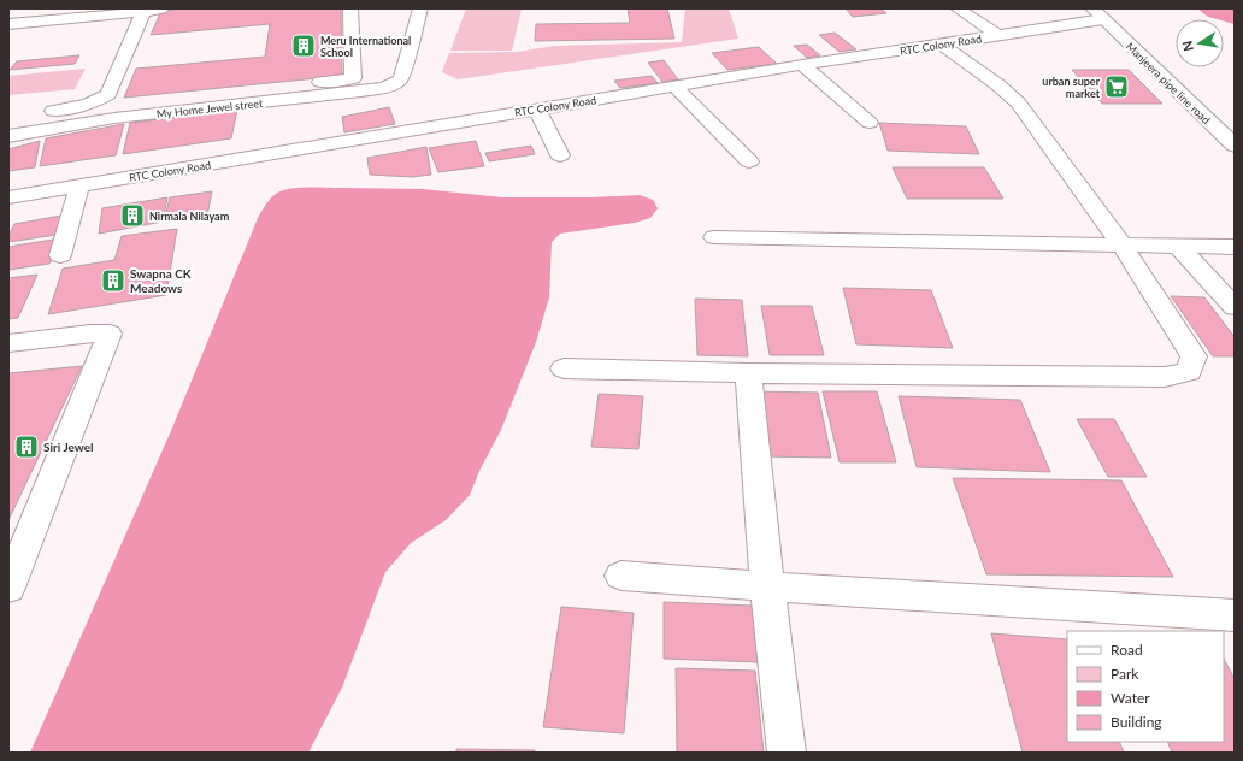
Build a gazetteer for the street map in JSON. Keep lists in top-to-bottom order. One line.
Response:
{"streets":{"street":["RTC Colony Road","Manjeera pipe line road","My Home Jewel street"]},"crossings":[["RTC Colony Road","Manjeera pipe line road"]],"places":{"building":["Meru International School","Nirmala Nilayam","Swapna CK Meadows","Siri Jewel"],"supermarket":["urban super market"]},"legend":["Road","Park","Water","Building"],"north":"left"}
